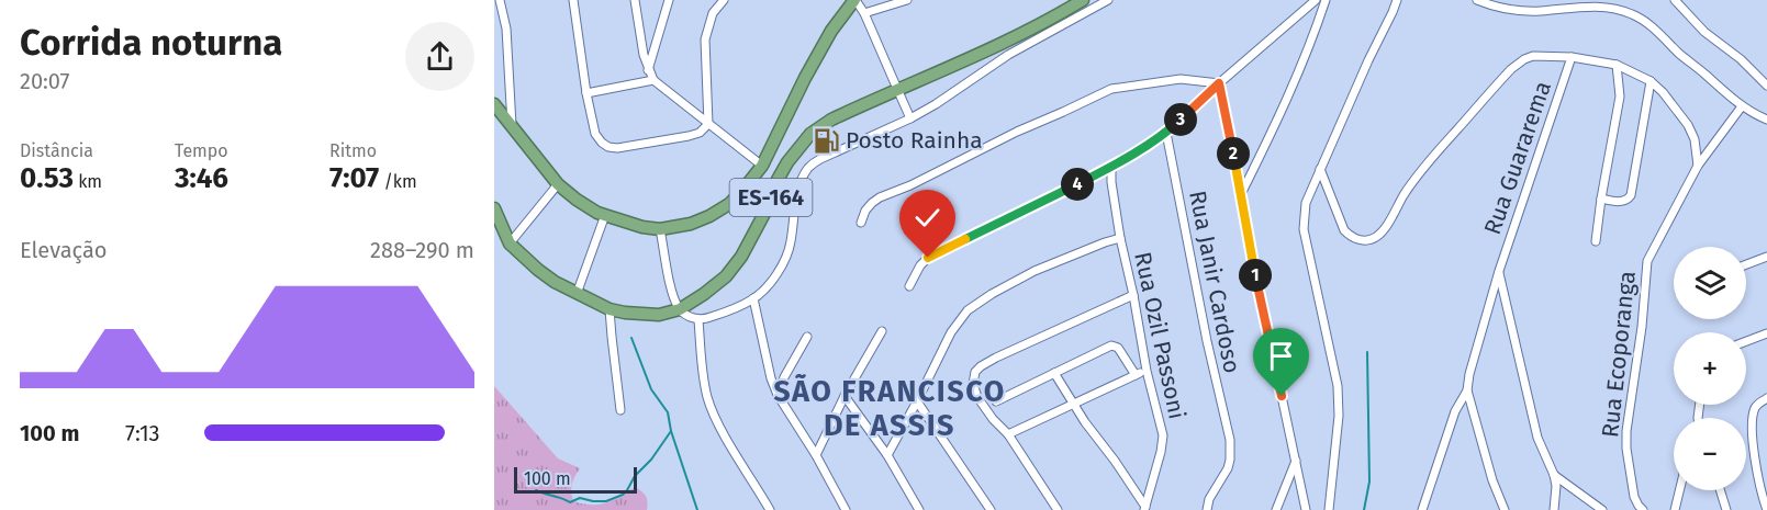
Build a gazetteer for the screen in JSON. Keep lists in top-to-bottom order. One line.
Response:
{"streets":{"highway":["ES-164"],"street":["Rua Guararema","Rua Janir Cardoso","Rua Ozil Passoni","Rua Ecoporanga"]},"districts":["SÃO FRANCISCO DE ASSIS"],"places":{"fuel station":["Posto Rainha"]},"scale_bar":"100 m","page":{"heading":["Corrida noturna","20:07"],"pins":["3","2","4","1"],"stats":[["Distância","0.53 km"],["Tempo","3:46"],["Ritmo","7:07 /km"]],"chart":["Elevação","288–290 m"],"map_buttons":["+","−"],"list":[{"name":"100 m","note":"7:13"}],"scale":"100 m"}}
